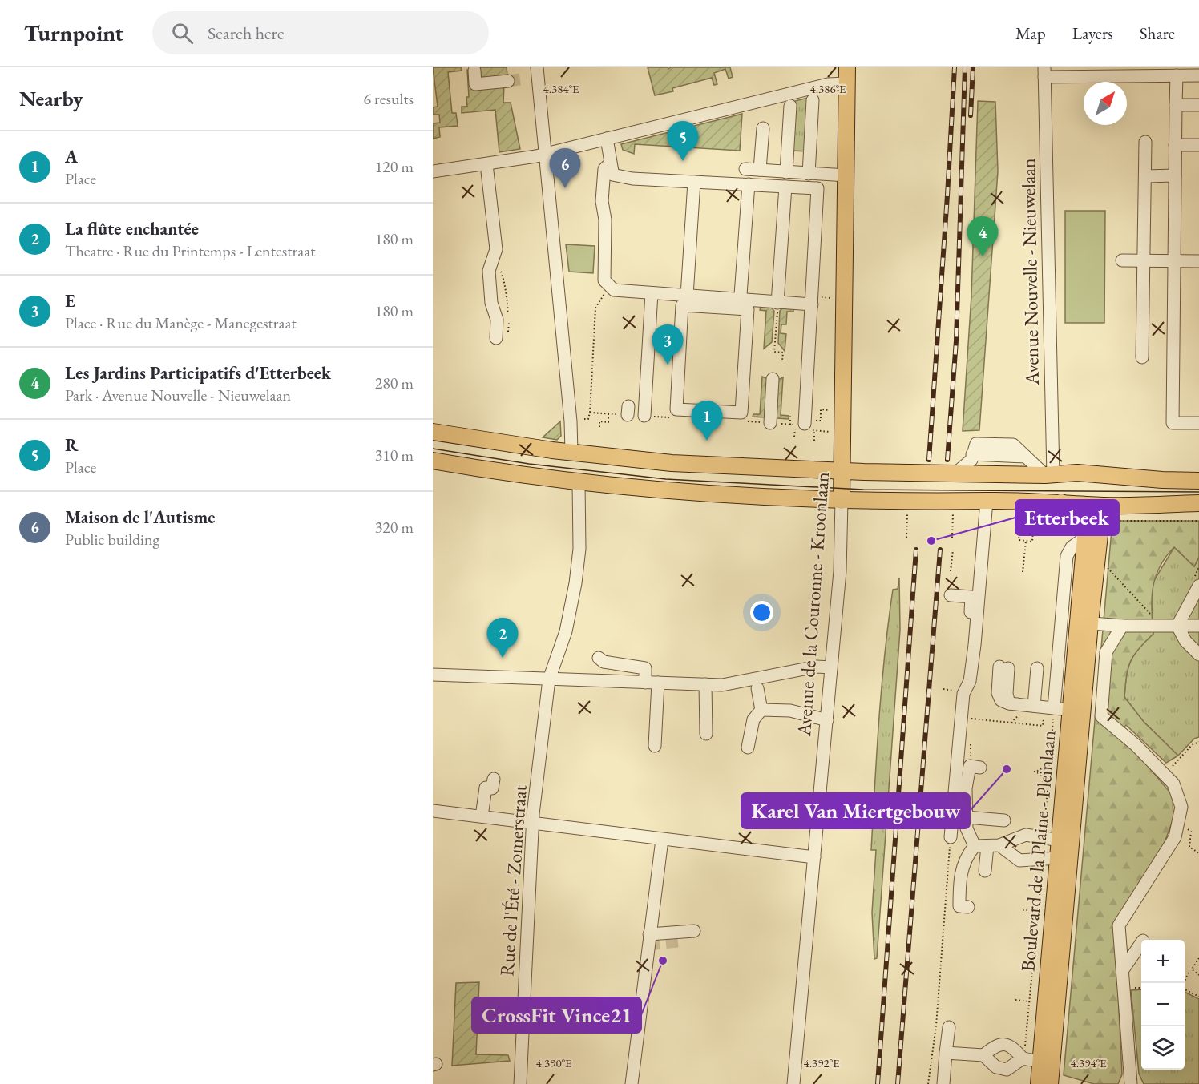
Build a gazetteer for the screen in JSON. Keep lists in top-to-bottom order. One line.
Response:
{"streets":{"main road":["Avenue de la Couronne - Kroonlaan","Boulevard de la Plaine - Pleinlaan"],"street":["Avenue Nouvelle - Nieuwelaan","Rue de l'Été - Zomerstraat"]},"places":["Etterbeek","Karel Van Miertgebouw","CrossFit Vince21"],"north":"top right","page":{"header":"Turnpoint","search":"Search here","nav":["Map","Layers","Share"],"heading":["Nearby","6 results"],"pins":["5","6","4","3","1","2"],"list":[{"mark":"1","name":"A","note":"Place","value":"120 m"},{"mark":"2","name":"La flûte enchantée","note":"Theatre · Rue du Printemps - Lentestraat","value":"180 m"},{"mark":"3","name":"E","note":"Place · Rue du Manège - Manegestraat","value":"180 m"},{"mark":"4","name":"Les Jardins Participatifs d'Etterbeek","note":"Park · Avenue Nouvelle - Nieuwelaan","value":"280 m"},{"mark":"5","name":"R","note":"Place","value":"310 m"},{"mark":"6","name":"Maison de l'Autisme","note":"Public building","value":"320 m"}],"map_buttons":["+","−"]},"coordinates":["4.384°E","4.386°E","4.390°E","4.392°E","4.394°E"]}
